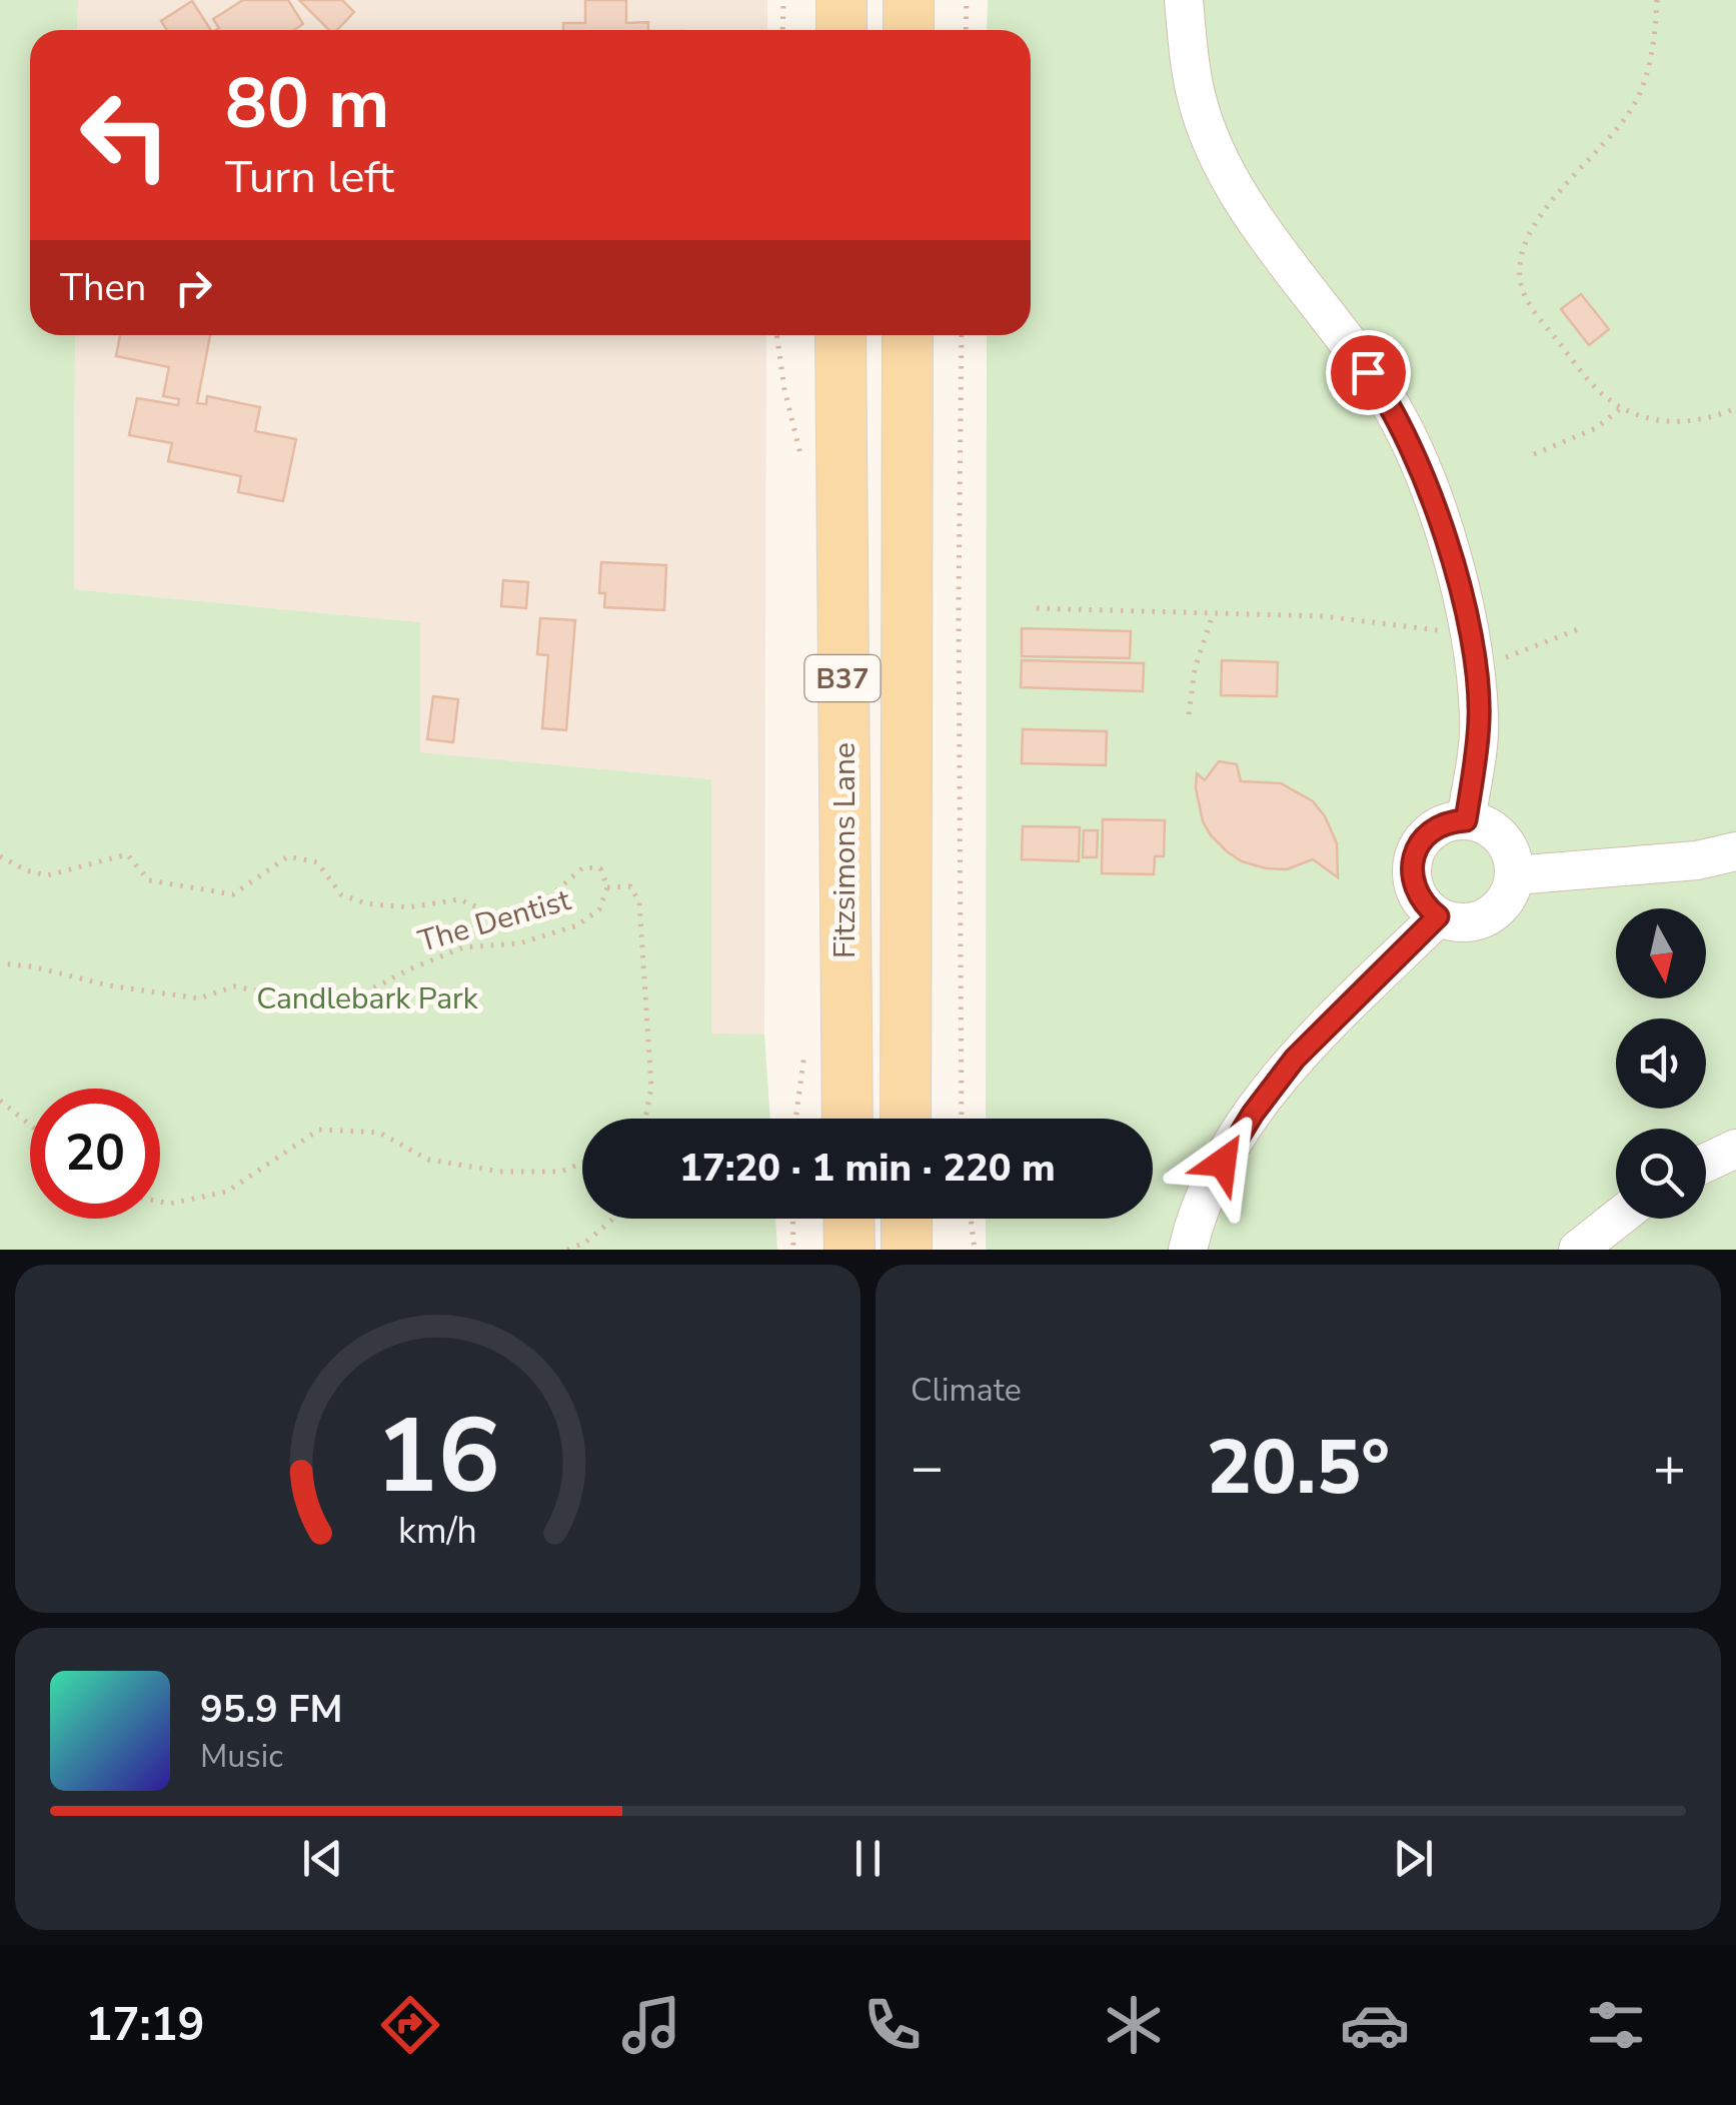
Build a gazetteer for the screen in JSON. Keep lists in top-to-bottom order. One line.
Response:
{"streets":{"main road":["B37","Fitzsimons Lane"],"path":["The Dentist"]},"parks":["Candlebark Park"],"north":"bottom","page":{"turn":["80 m","Turn left"],"then":"Then","limit":"20","trip":"17:20 · 1 min · 220 m","tile":"Climate","heat":["−","20.5°","+"],"song":["95.9 FM","Music"],"tabs":"17:19","gauge":["16","km/h"]}}
